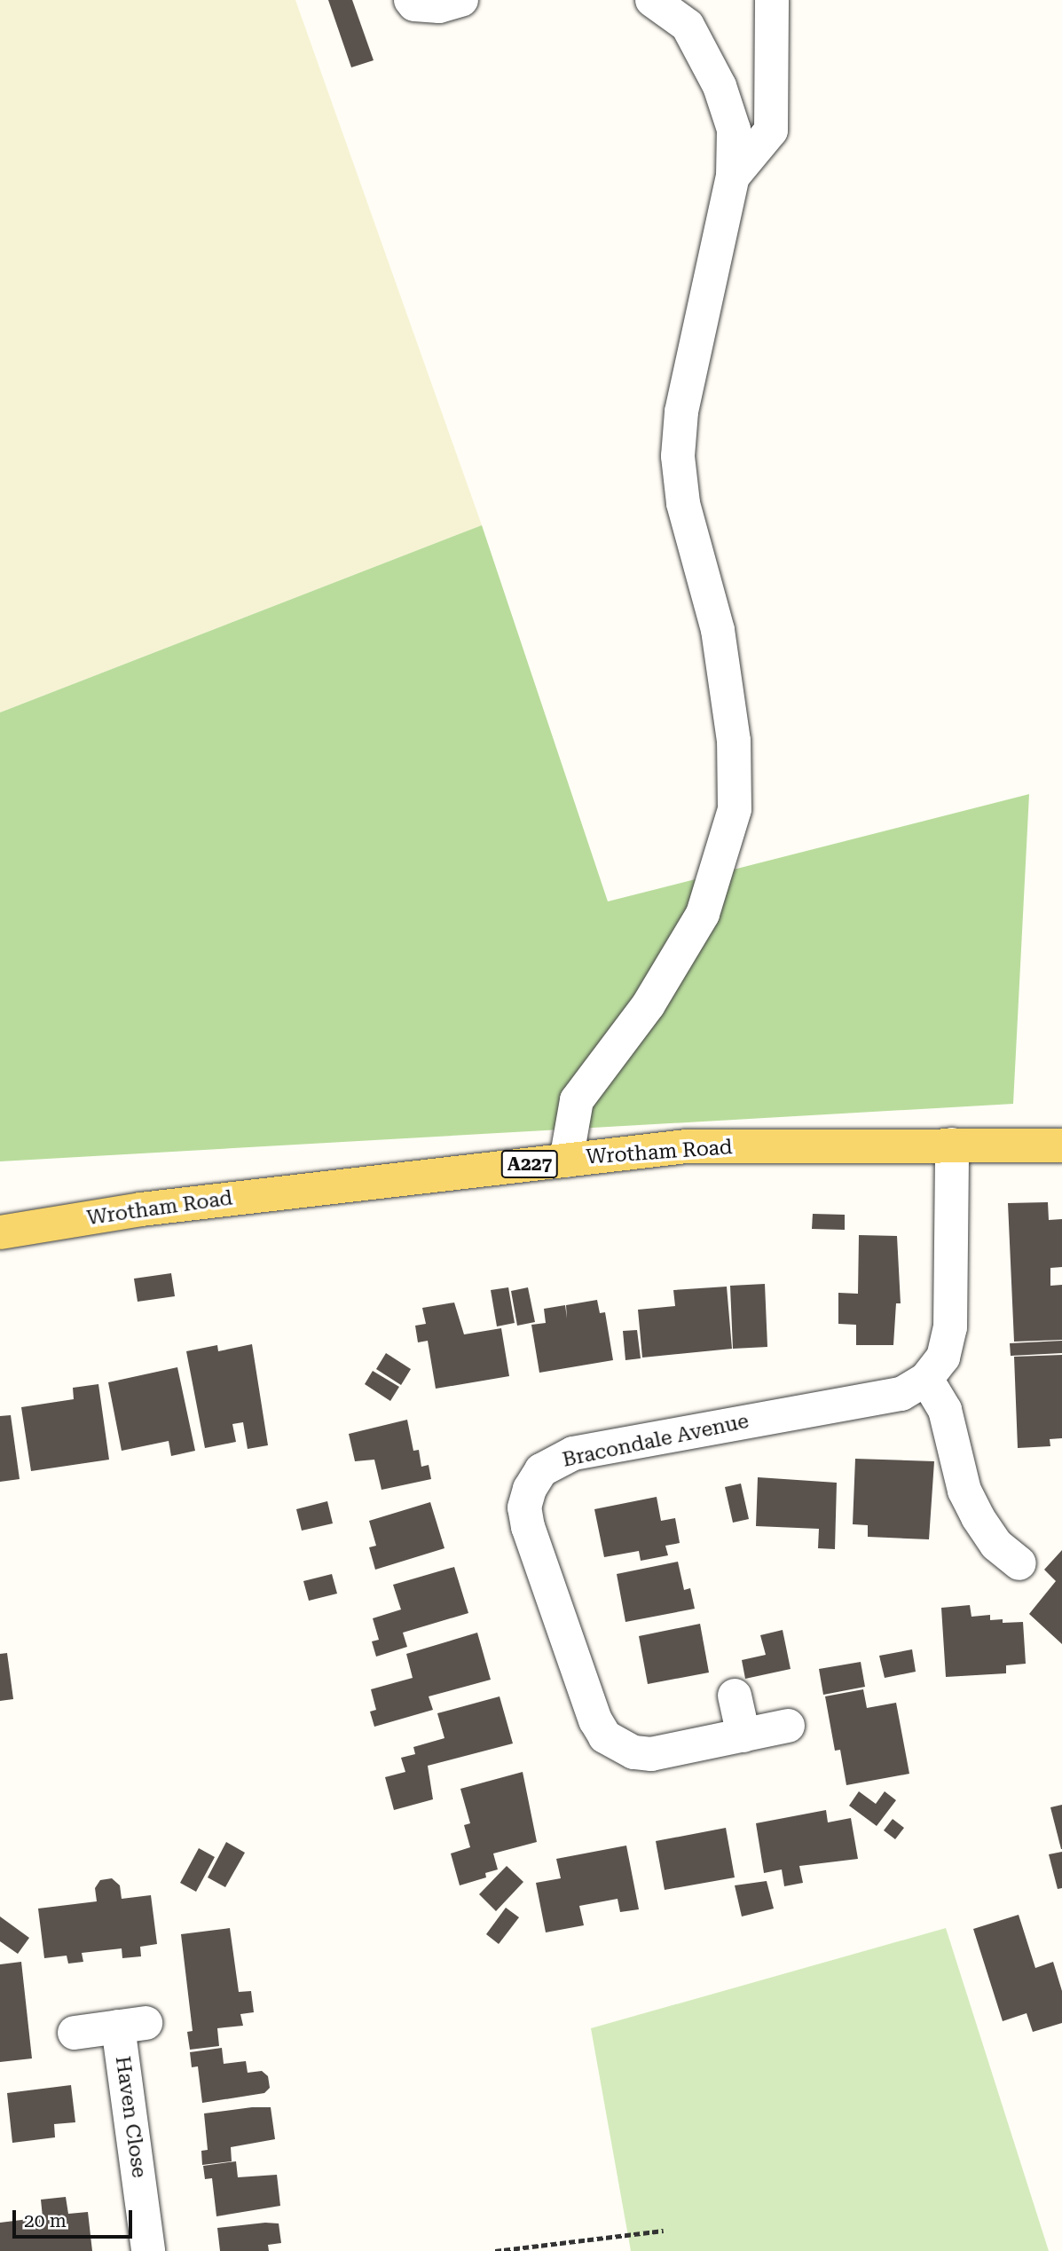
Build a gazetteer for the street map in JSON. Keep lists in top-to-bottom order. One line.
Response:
{"streets":{"main road":["Wrotham Road","A227"],"street":["Bracondale Avenue","Haven Close"]},"crossings":[["Wrotham Road","Bracondale Avenue"]],"scale_bar":"20 m"}
